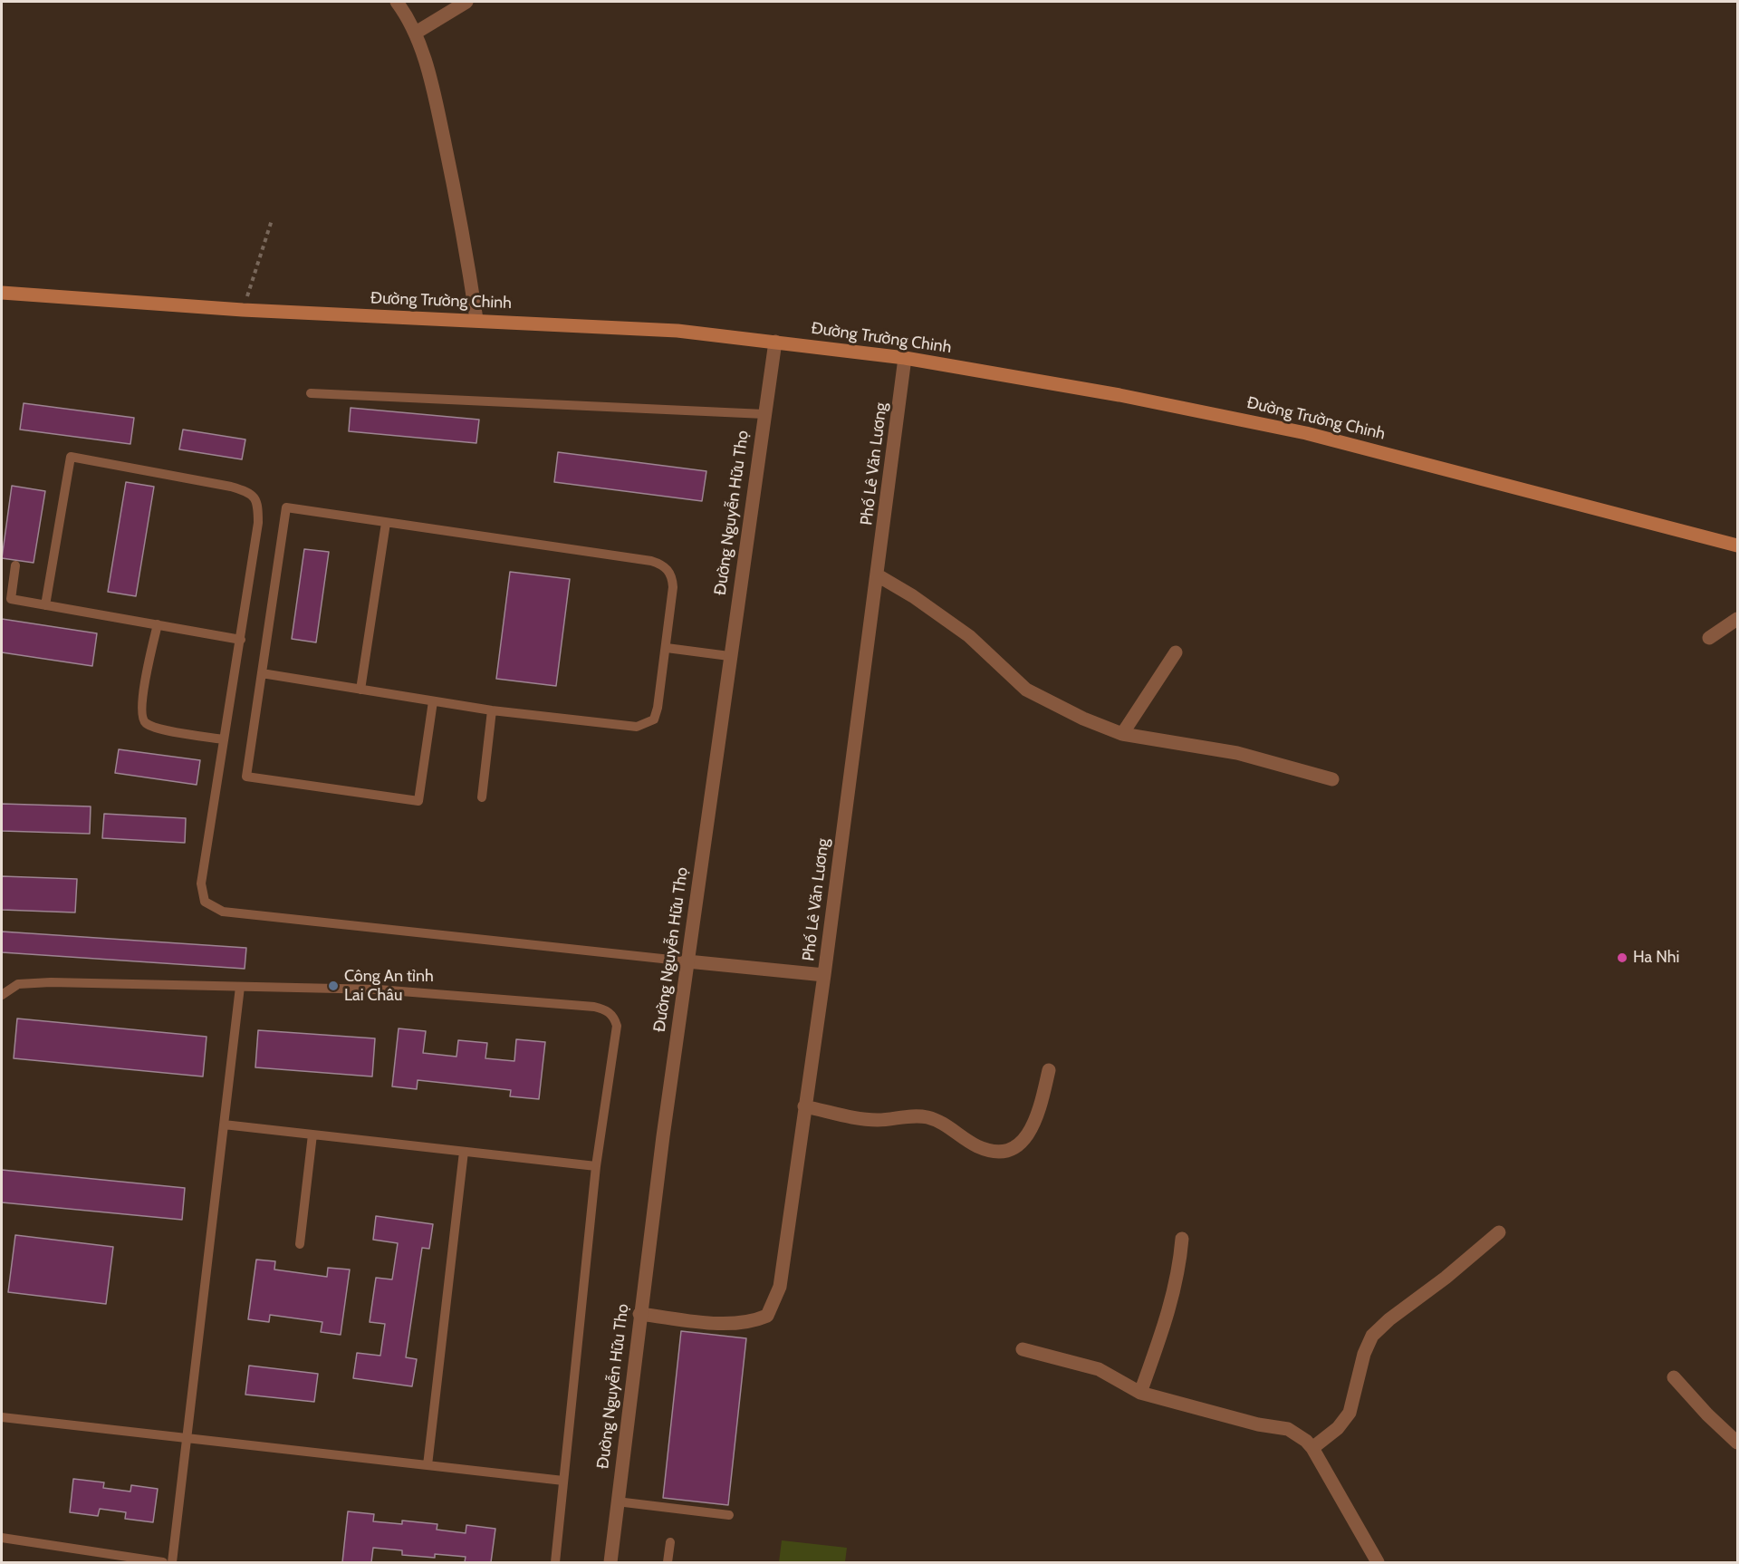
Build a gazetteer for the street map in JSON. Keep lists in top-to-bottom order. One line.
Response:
{"streets":{"main road":["Đường Trường Chinh"],"street":["Phố Lê Văn Lương","Đường Nguyễn Hữu Thọ"]},"crossings":[["Đường Trường Chinh","Phố Lê Văn Lương"],["Đường Trường Chinh","Đường Nguyễn Hữu Thọ"],["Phố Lê Văn Lương","Đường Nguyễn Hữu Thọ"]],"places":["Ha Nhi","Công An tỉnh Lai Châu"]}
